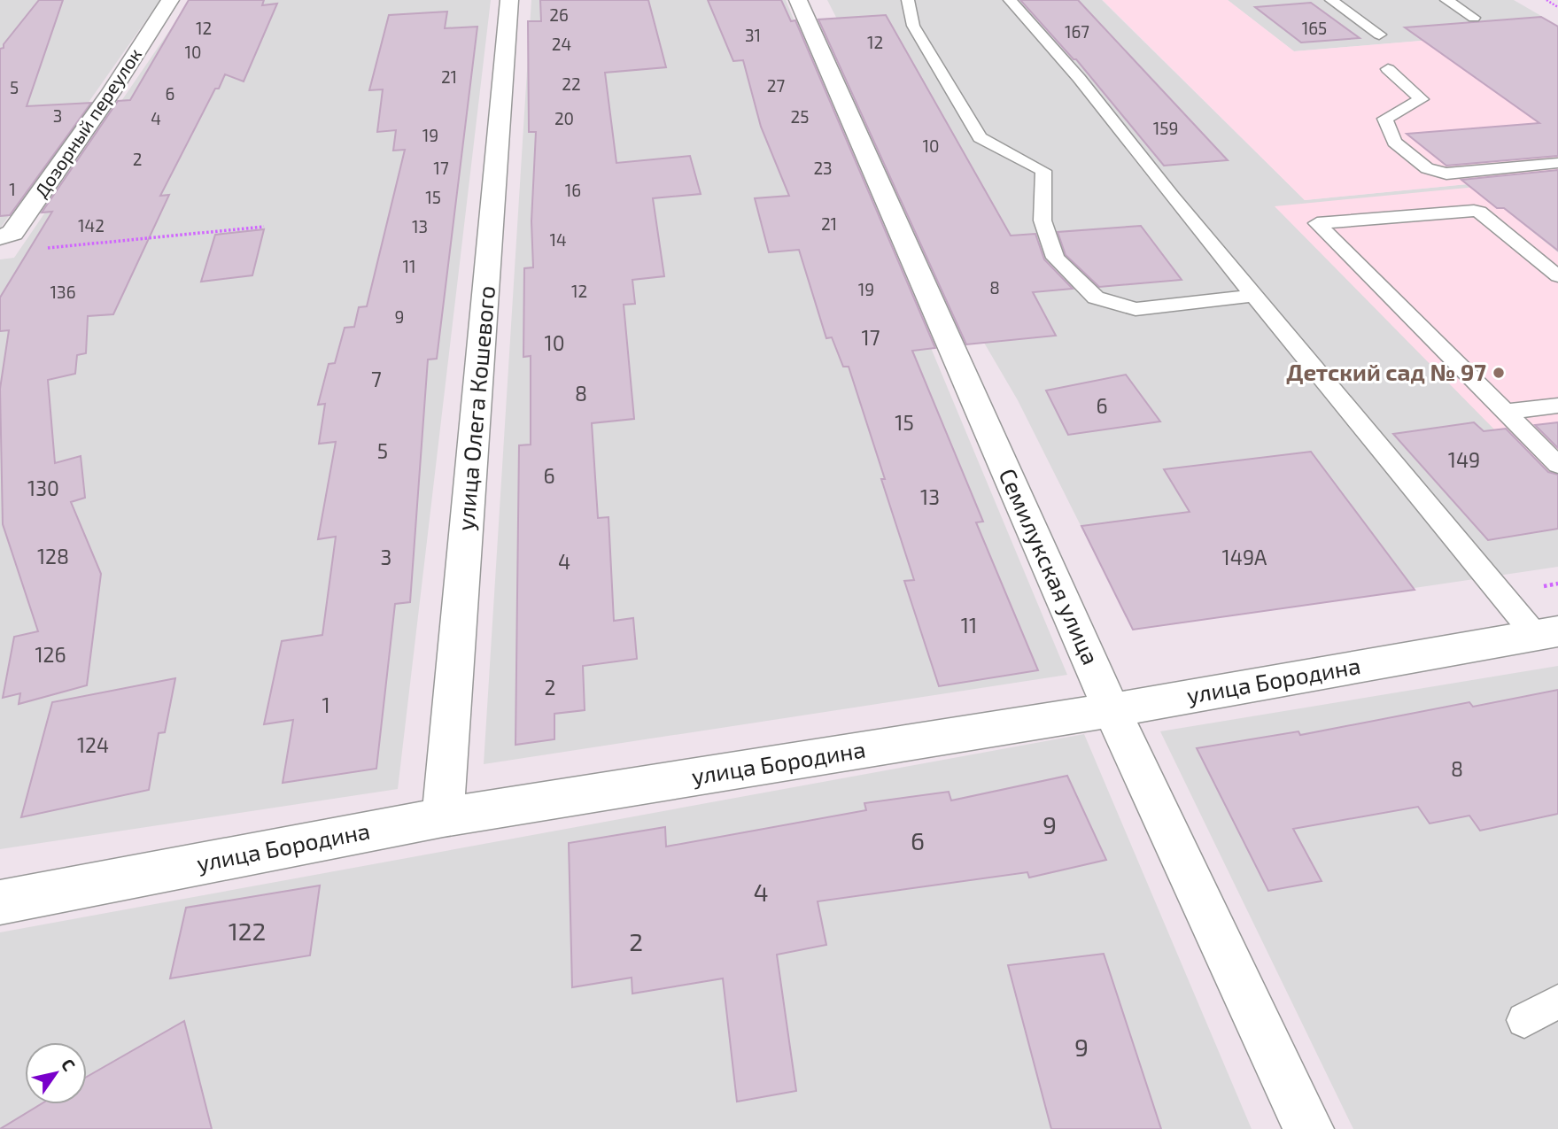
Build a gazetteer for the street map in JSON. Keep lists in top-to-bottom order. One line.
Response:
{"streets":{"street":["Дозорный переулок","улица Олега Кошевого","Семилукская улица","улица Бородина"]},"crossings":[["улица Олега Кошевого","улица Бородина"],["Семилукская улица","улица Бородина"]],"places":["Детский сад № 97"],"house_numbers":["26","12","165","167","31","12","24","10","21","22","27","5","6","3","25","4","20","159","19","10","2","17","23","1","16","15","21","142","13","14","11","8","19","12","136","9","17","10","7","8","6","15","5","149","6","130","13","128","3","149А","4","11","126","2","1","124","8","9","6","4","122","2","9"],"north":"top right"}
